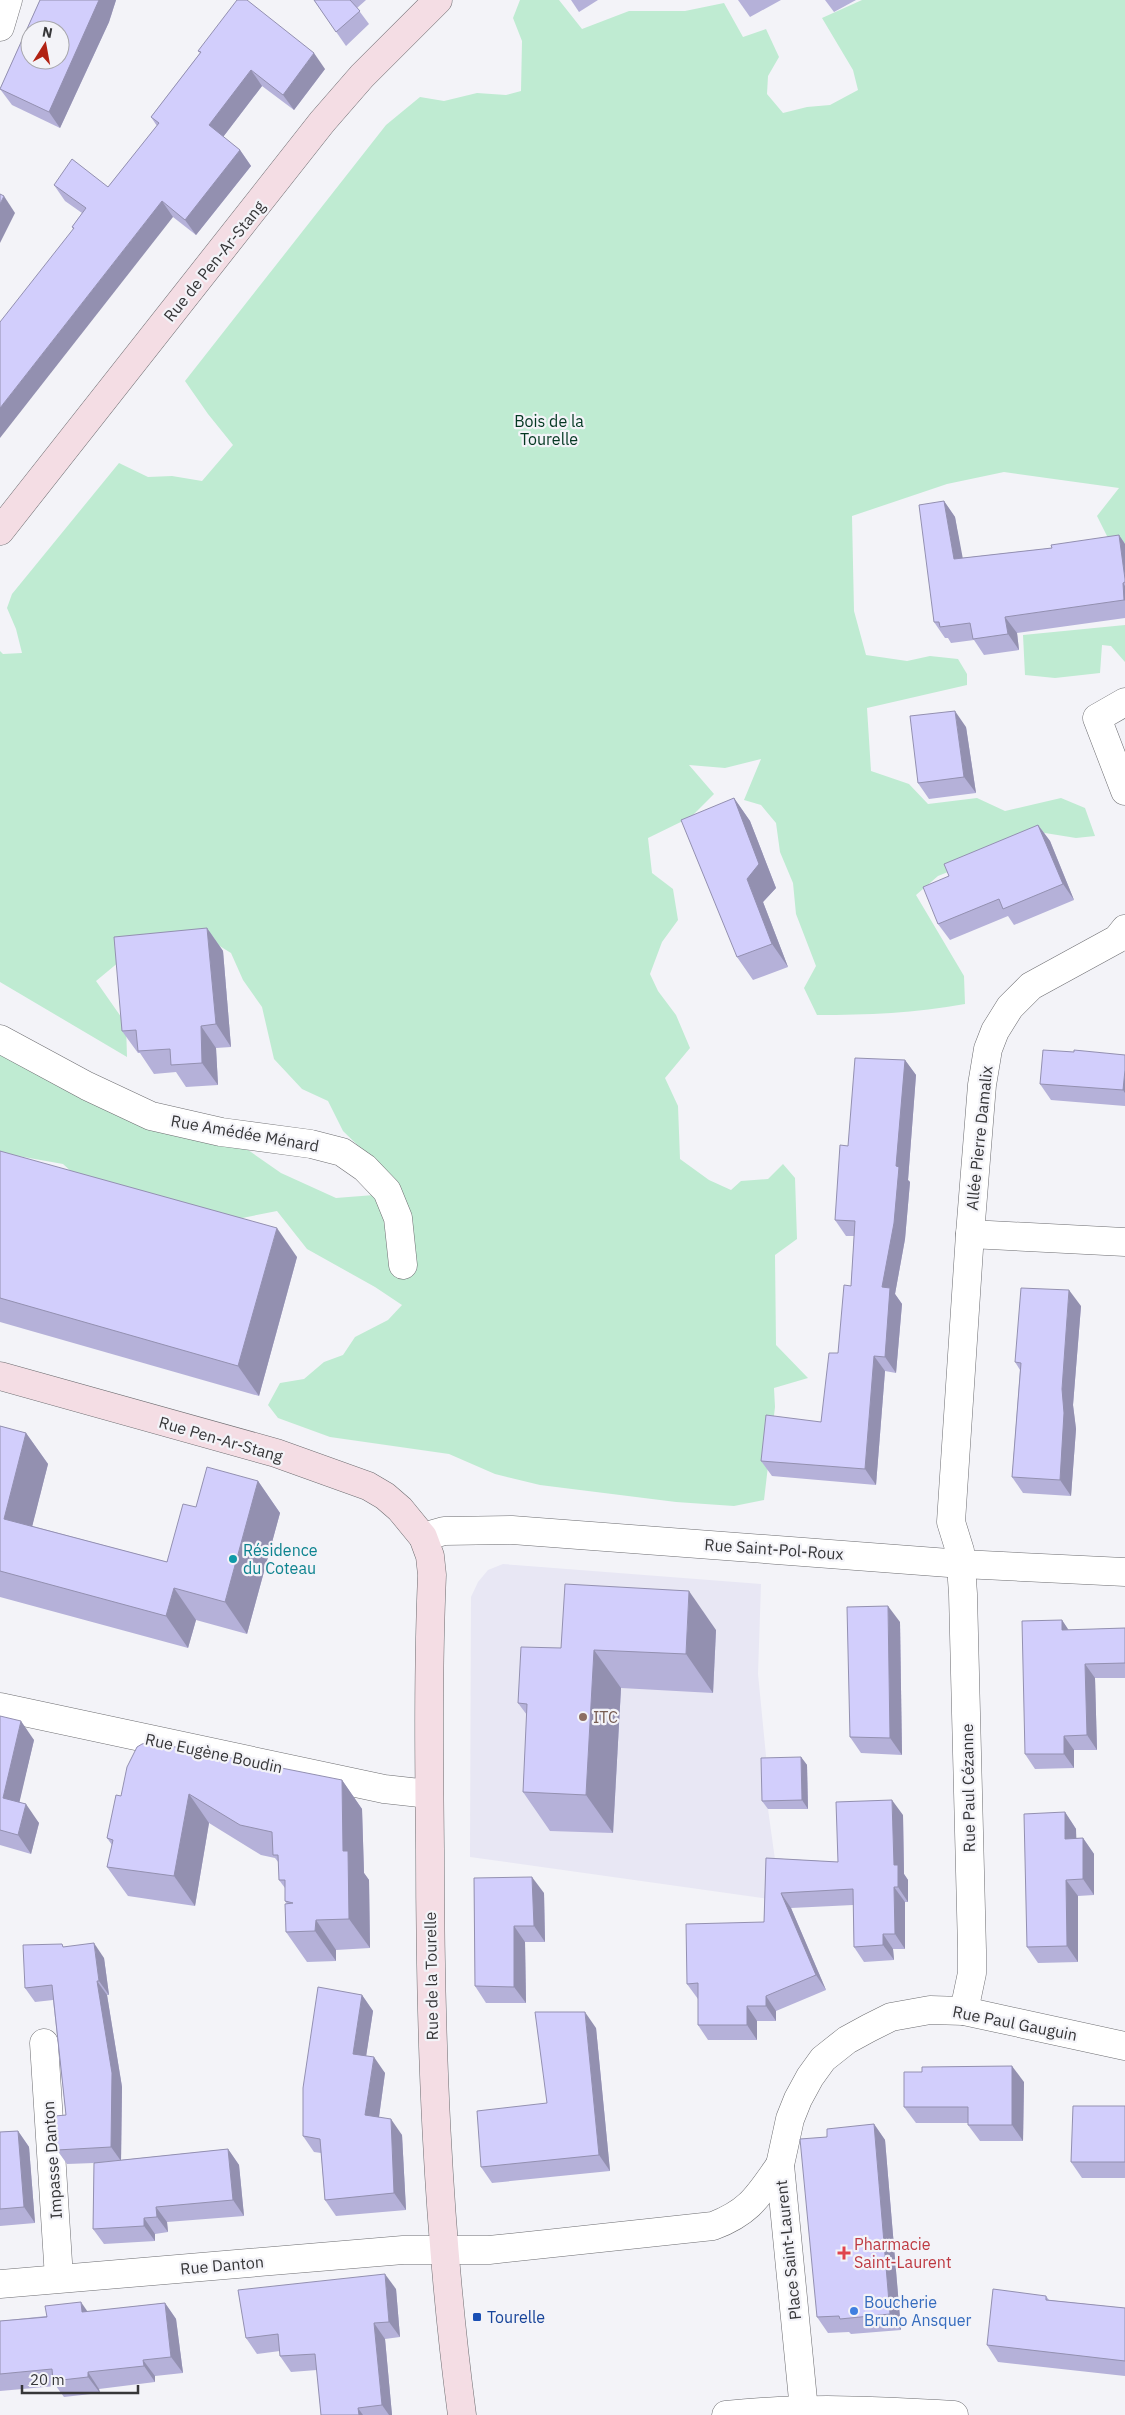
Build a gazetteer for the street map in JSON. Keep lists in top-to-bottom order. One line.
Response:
{"streets":{"street":["Rue de Pen-Ar-Stang","Rue Amédée Ménard","Allée Pierre Damalix","Rue Pen-Ar-Stang","Rue Saint-Pol-Roux","Rue Eugène Boudin","Rue Paul Cézanne","Rue de la Tourelle","Rue Paul Gauguin","Impasse Danton","Place Saint-Laurent","Rue Danton"]},"crossings":[["Allée Pierre Damalix","Rue Saint-Pol-Roux"],["Allée Pierre Damalix","Rue Paul Cézanne"],["Rue Pen-Ar-Stang","Rue Saint-Pol-Roux"],["Rue Pen-Ar-Stang","Rue de la Tourelle"],["Rue Saint-Pol-Roux","Rue Paul Cézanne"],["Rue Saint-Pol-Roux","Rue de la Tourelle"],["Rue Eugène Boudin","Rue de la Tourelle"],["Rue Paul Cézanne","Rue Paul Gauguin"],["Rue de la Tourelle","Place Saint-Laurent"],["Rue de la Tourelle","Rue Danton"],["Rue Paul Gauguin","Place Saint-Laurent"],["Impasse Danton","Rue Danton"],["Place Saint-Laurent","Rue Danton"]],"parks":["Bois de la Tourelle"],"places":{"other":["Résidence du Coteau","ITC","Boucherie Bruno Ansquer"],"health":["Pharmacie Saint-Laurent"],"transit":["Tourelle"]},"scale_bar":"20 m","north":"top"}
